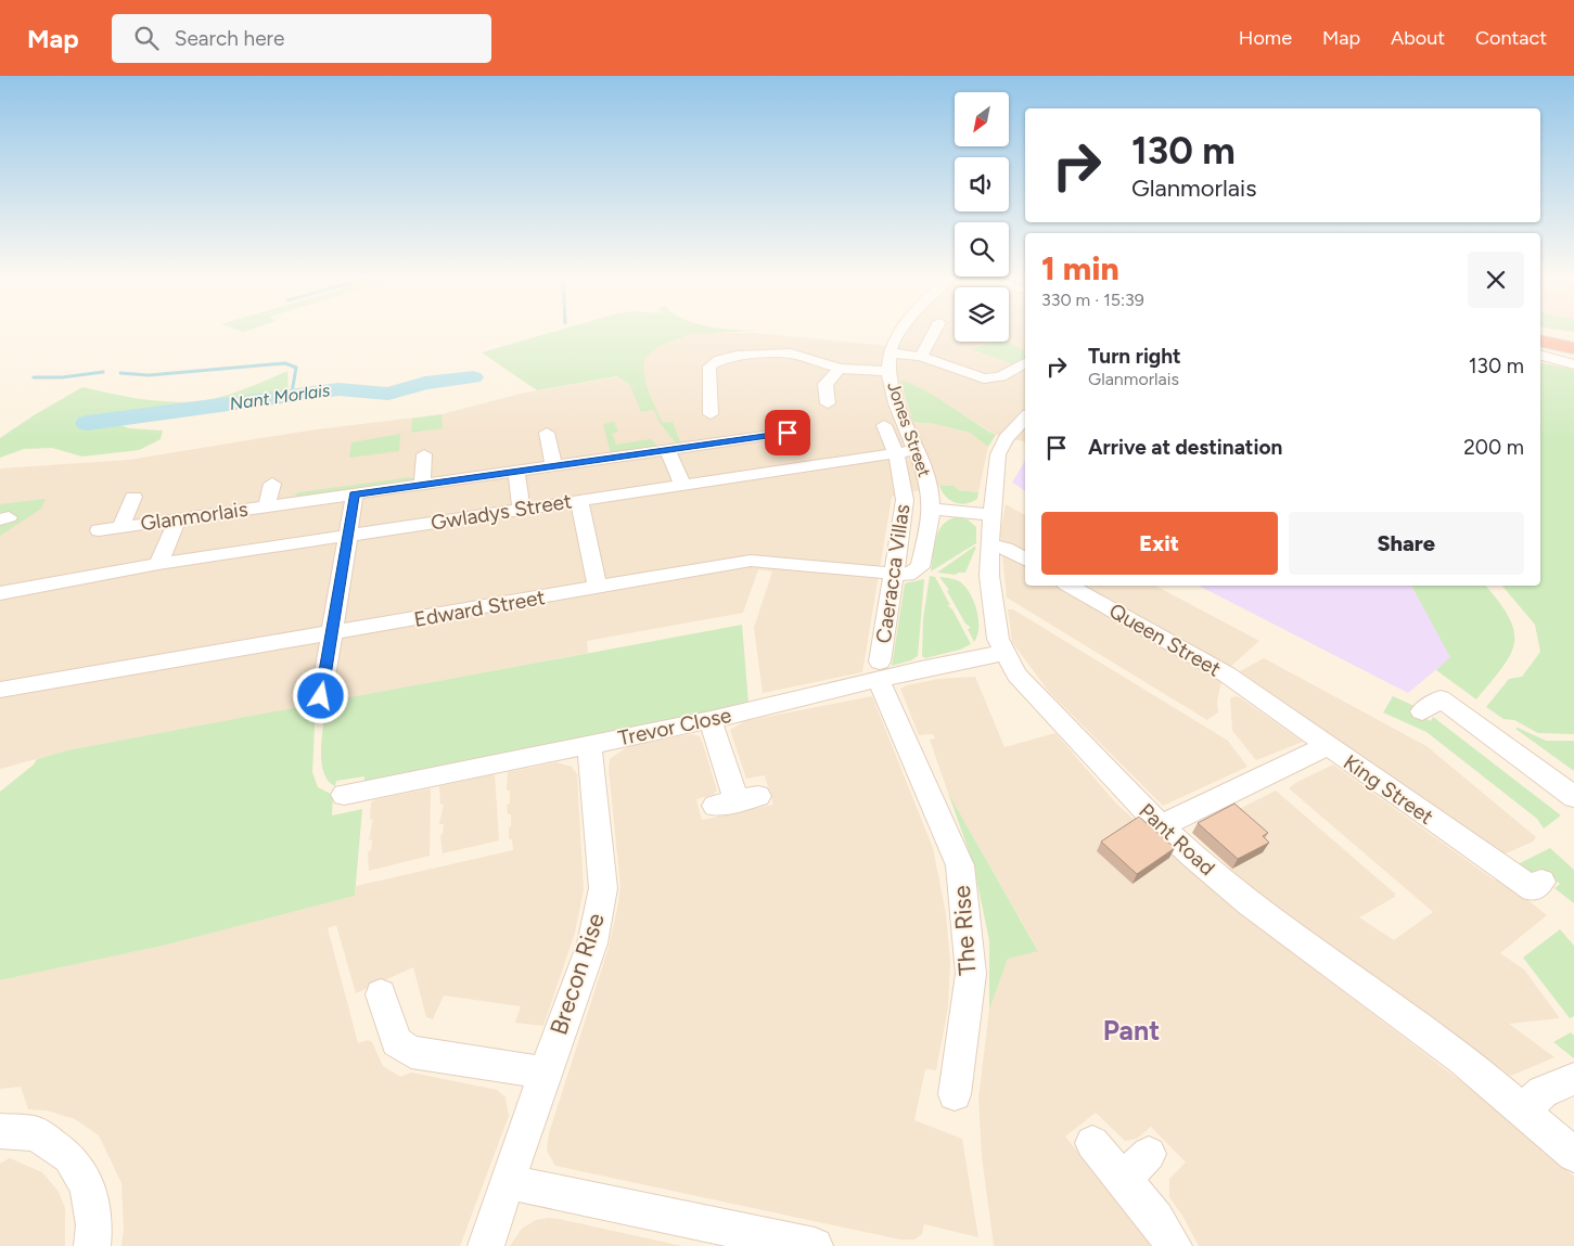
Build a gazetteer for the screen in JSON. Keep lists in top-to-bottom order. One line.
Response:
{"streets":{"street":["Jones Street","Gwladys Street","Glanmorlais","Caeracca Villas","Edward Street","Queen Street","Trevor Close","King Street","Pant Road","The Rise","Brecon Rise"]},"crossings":[["Jones Street","Gwladys Street"],["Jones Street","Edward Street"],["Gwladys Street","Caeracca Villas"],["Caeracca Villas","Edward Street"],["Caeracca Villas","Trevor Close"],["Caeracca Villas","The Rise"],["Queen Street","King Street"],["Trevor Close","Pant Road"],["Trevor Close","The Rise"],["Trevor Close","Brecon Rise"]],"districts":["Pant"],"water":["Nant Morlais"],"north":"bottom left","page":{"header":"Map","search":"Search here","nav":["Home","Map","About","Contact"],"turn":["130 m","Glanmorlais"],"heading":["1 min","330 m · 15:39"],"list":[{"name":"Turn right","note":"Glanmorlais","value":"130 m"},{"name":"Arrive at destination","value":"200 m"}],"buttons":["Exit","Share"]}}
